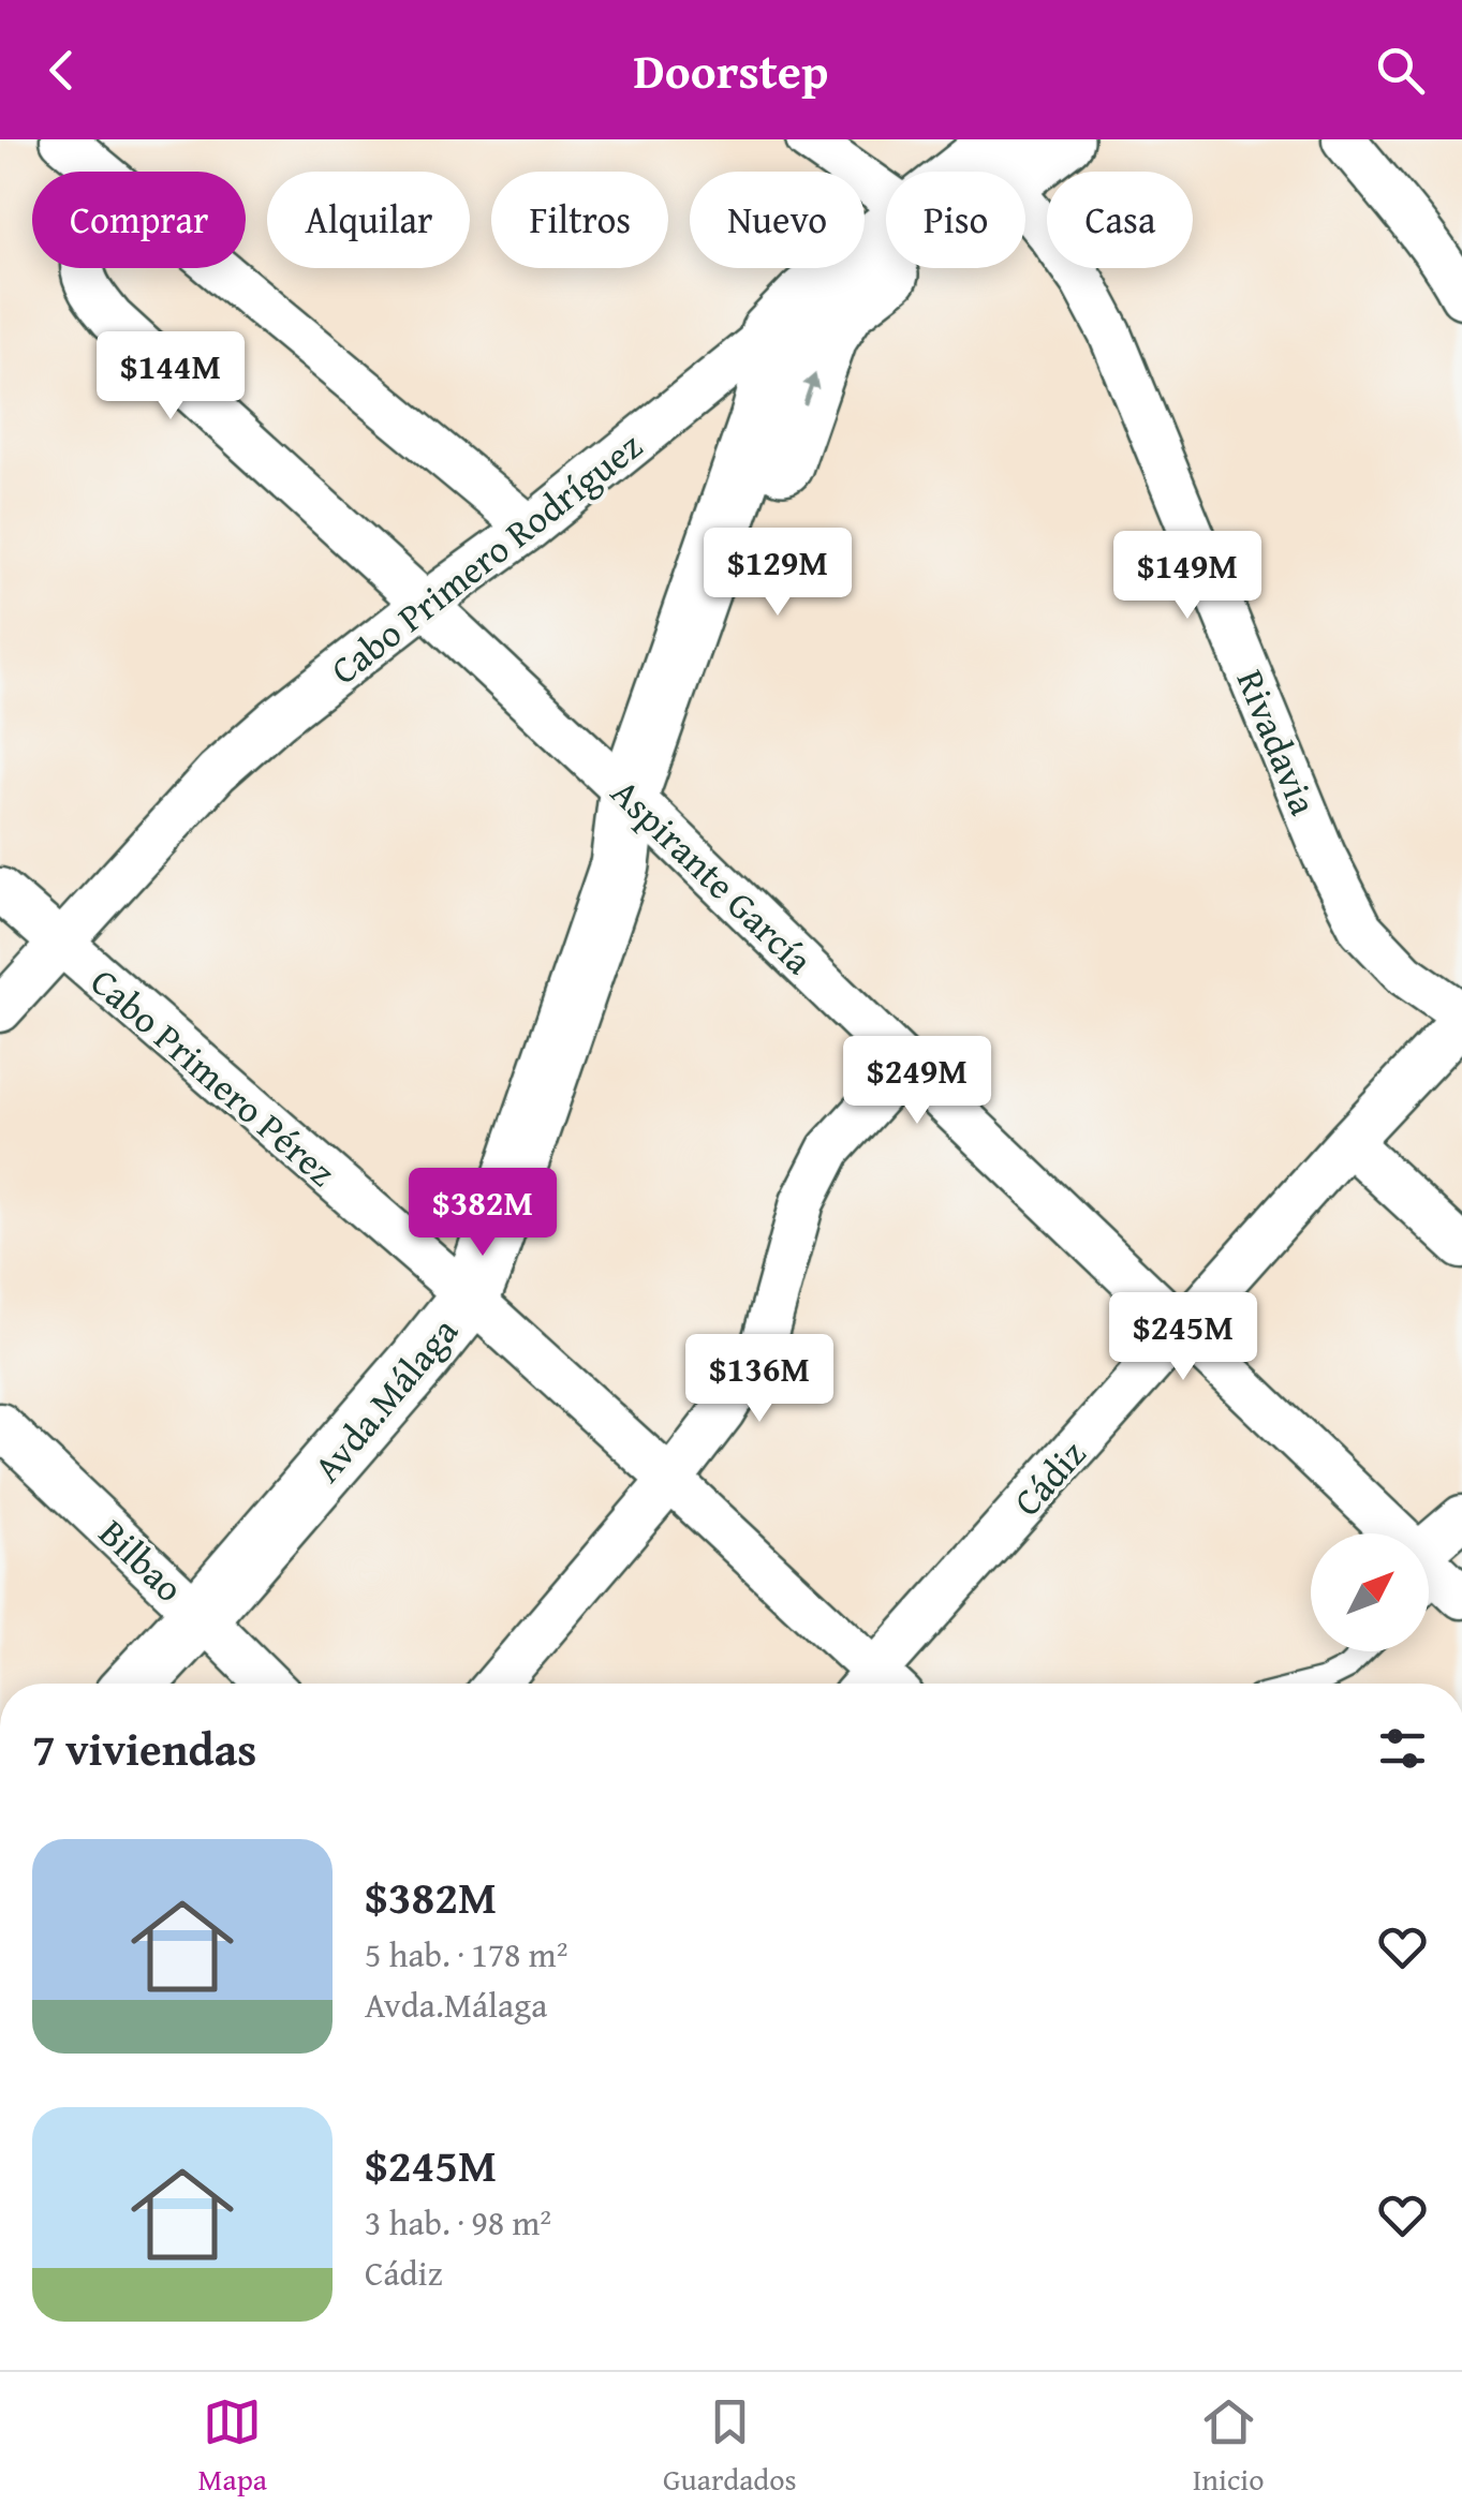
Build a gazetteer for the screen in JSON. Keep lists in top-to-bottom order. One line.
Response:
{"streets":{"street":["Cabo Primero Rodríguez","Rivadavia","Aspirante García","Cabo Primero Pérez","Avda.Málaga","Cádiz","Bilbao"]},"crossings":[["Cabo Primero Rodríguez","Rivadavia"],["Cabo Primero Rodríguez","Aspirante García"],["Cabo Primero Rodríguez","Cabo Primero Pérez"],["Cabo Primero Rodríguez","Avda.Málaga"],["Rivadavia","Cádiz"],["Aspirante García","Avda.Málaga"],["Aspirante García","Cádiz"],["Cabo Primero Pérez","Avda.Málaga"],["Avda.Málaga","Bilbao"]],"north":"top right","page":{"header":"Doorstep","chip":["Comprar","Alquilar","Filtros","Nuevo","Piso","Casa"],"price":["$144M","$129M","$149M","$249M","$382M","$245M","$136M"],"heading":"7 viviendas","list":[{"name":"$382M","note":"5 hab. · 178 m² · Avda.Málaga"},{"name":"$245M","note":"3 hab. · 98 m² · Cádiz"}],"tabs":["Mapa","Guardados","Inicio"]}}
